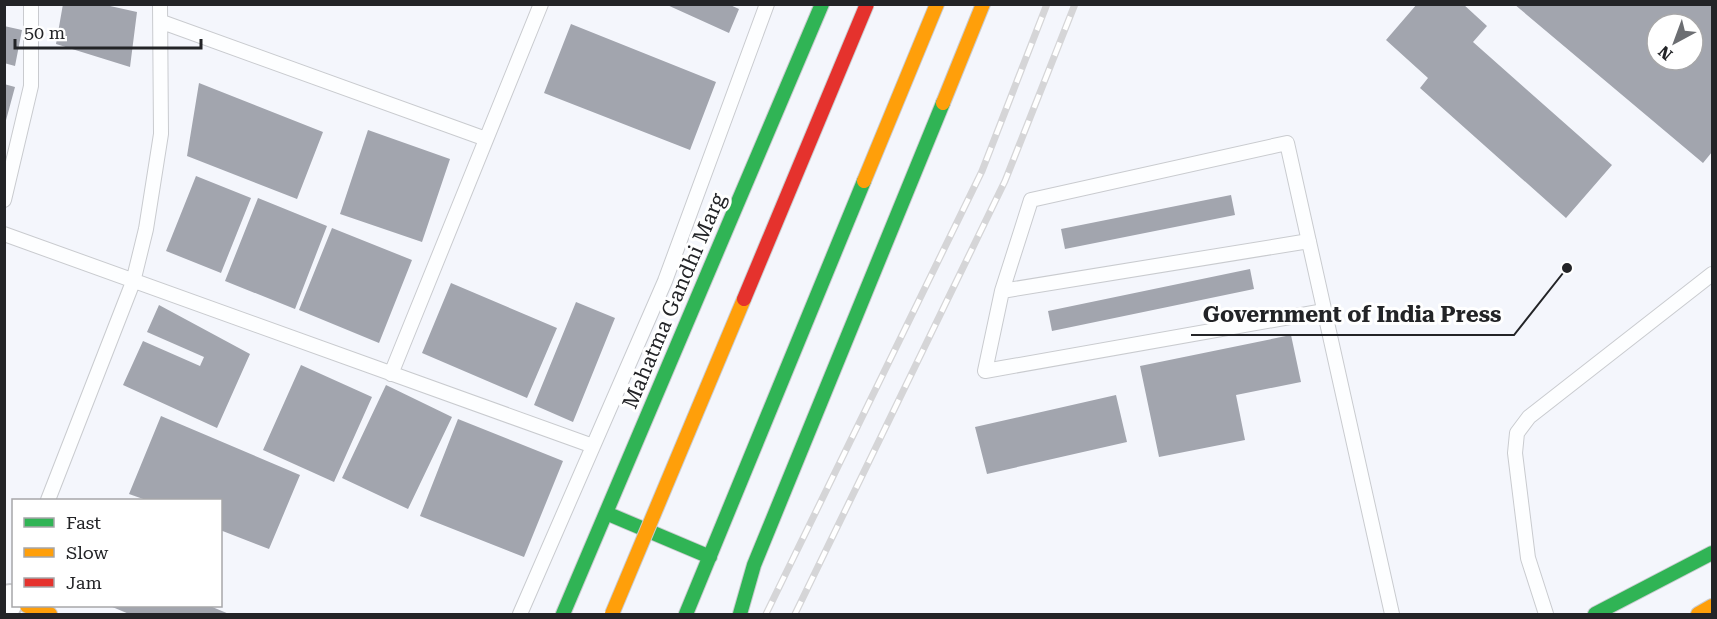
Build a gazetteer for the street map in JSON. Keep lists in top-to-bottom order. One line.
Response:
{"streets":{"main road":["Mahatma Gandhi Marg"]},"places":["Government of India Press"],"legend":["Fast","Slow","Jam"],"scale_bar":"50 m","north":"bottom left"}
